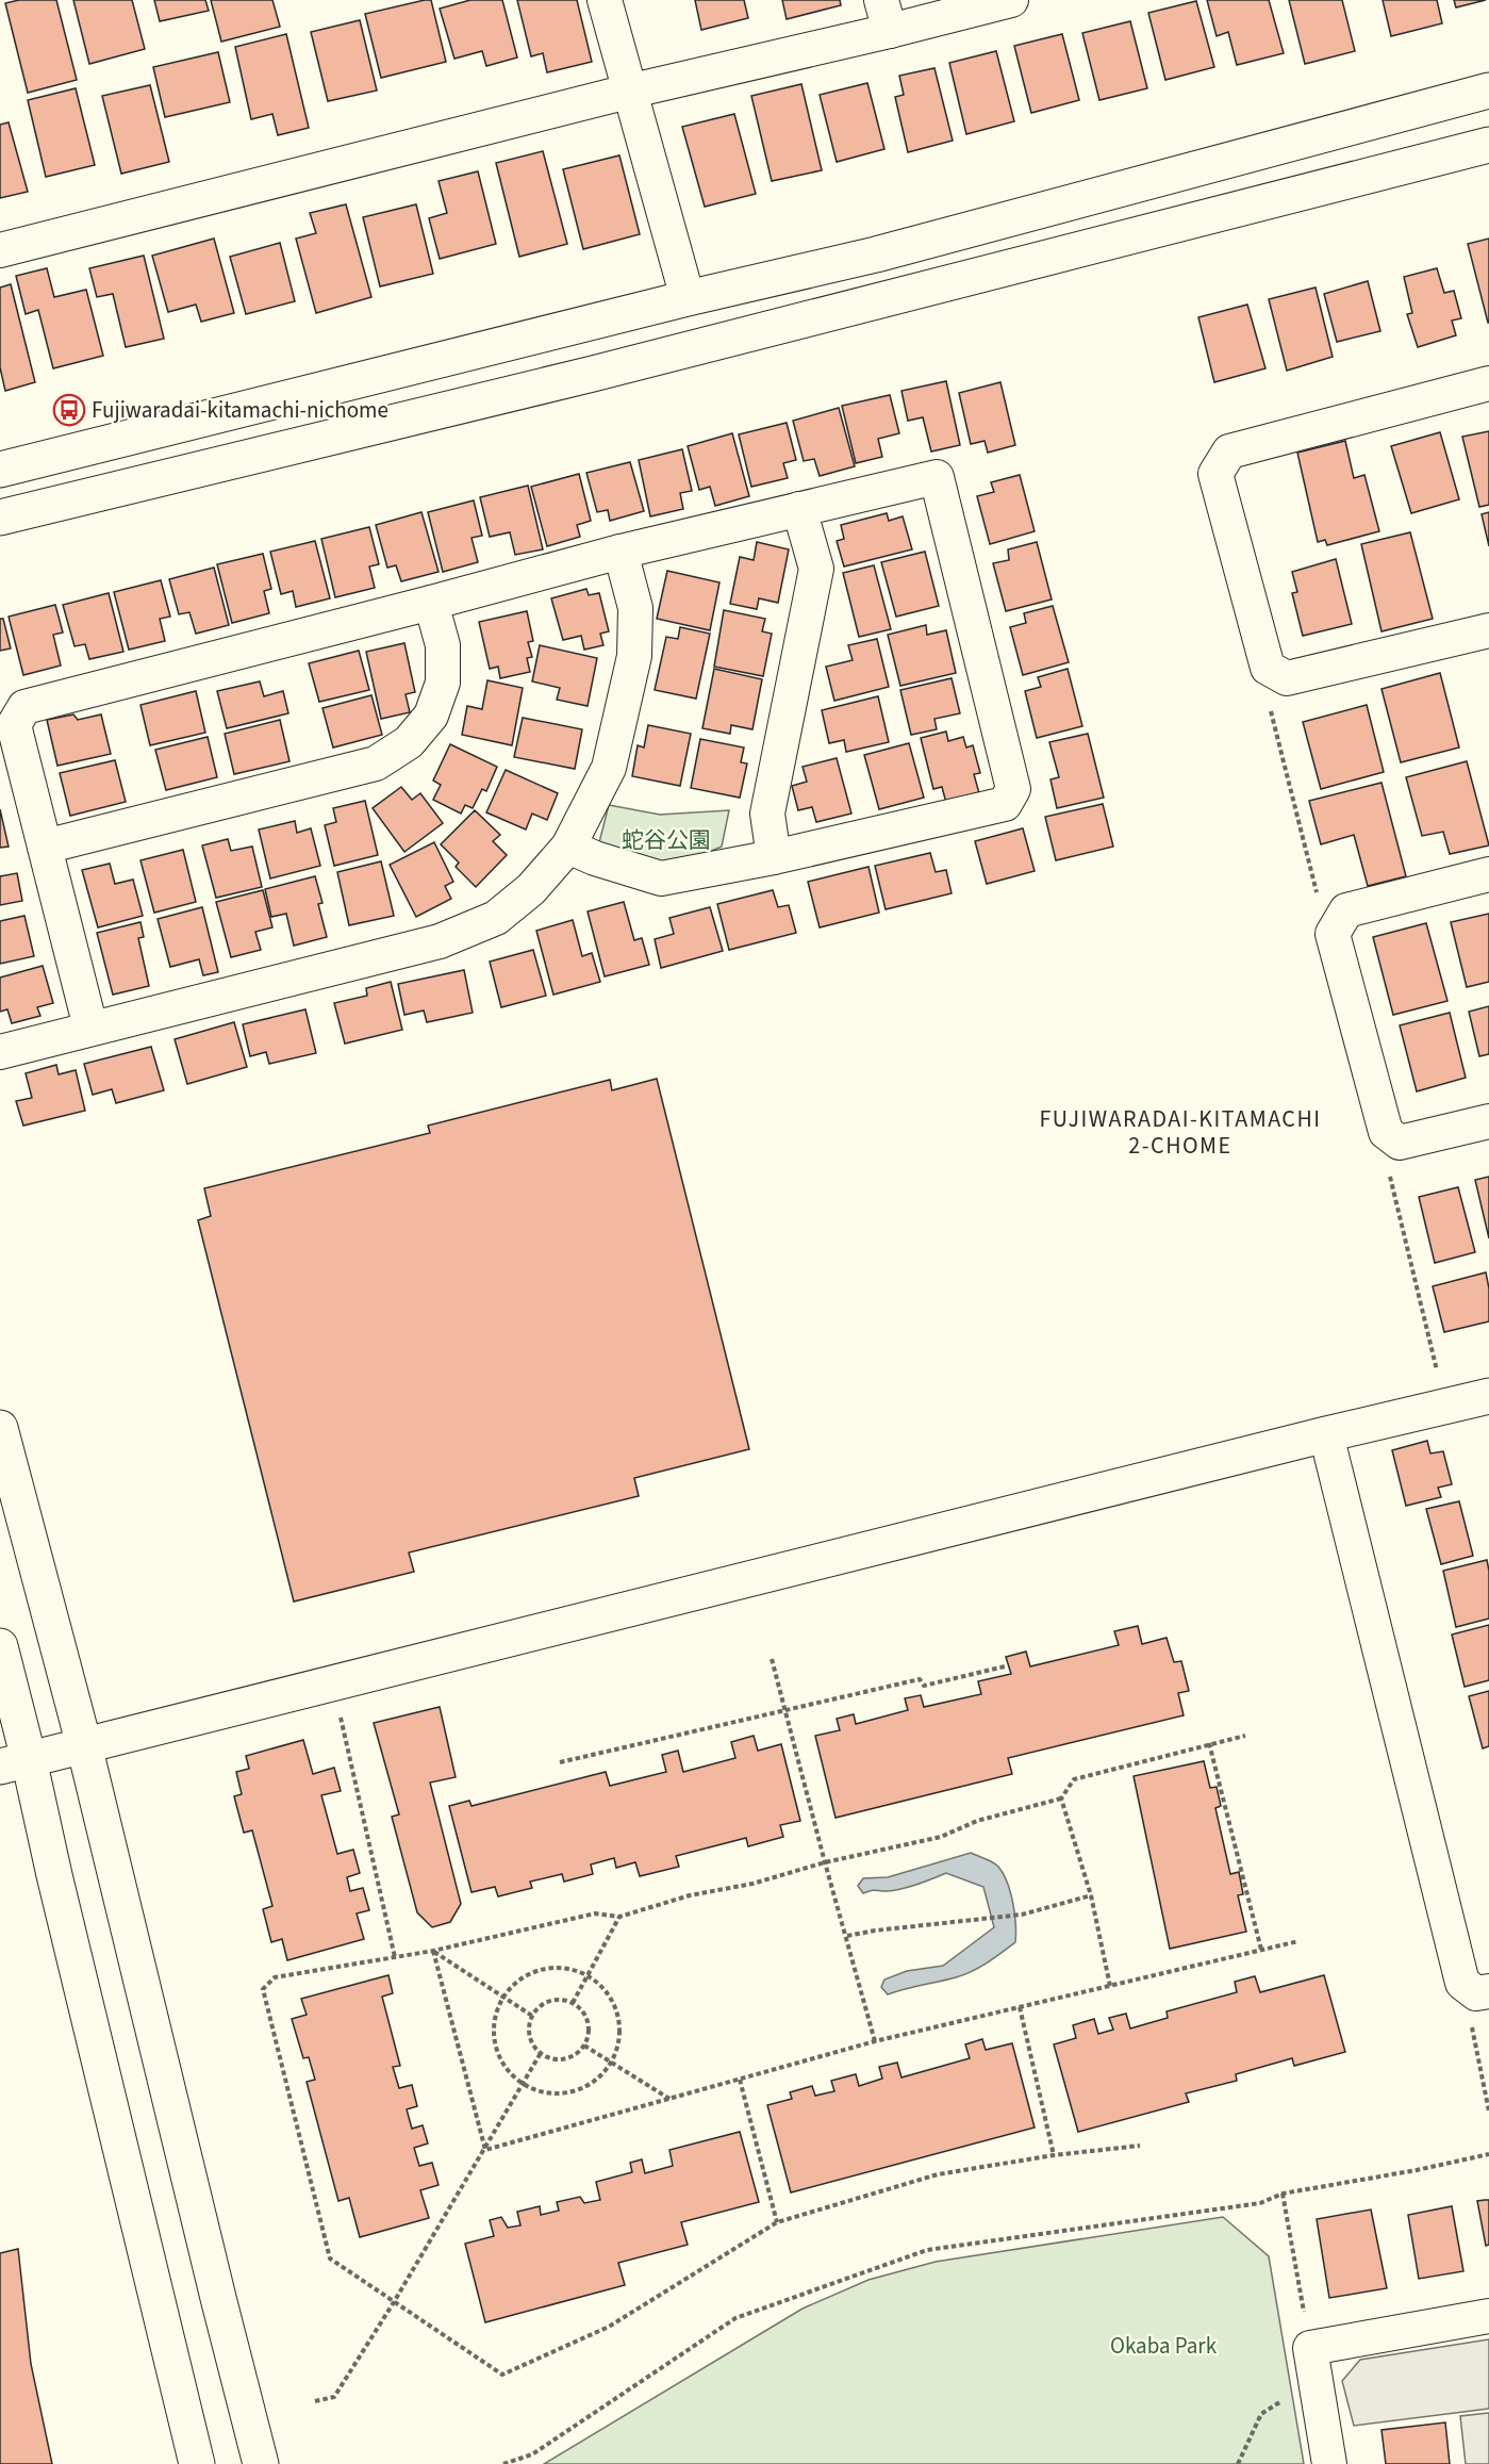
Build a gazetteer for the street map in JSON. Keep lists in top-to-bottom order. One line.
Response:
{"districts":["FUJIWARADAI-KITAMACHI 2-CHOME"],"parks":["蛇谷公園","Okaba Park"],"places":{"bus stop":["Fujiwaradai-kitamachi-nichome"]}}
